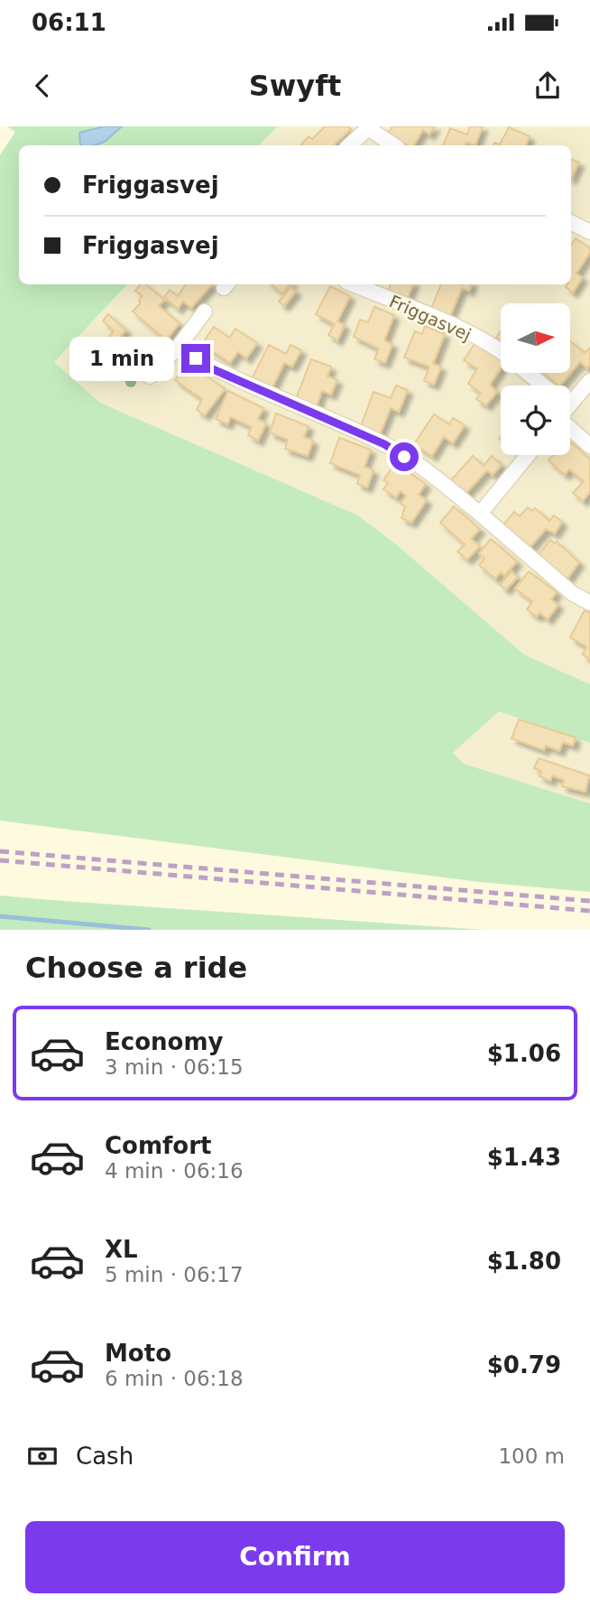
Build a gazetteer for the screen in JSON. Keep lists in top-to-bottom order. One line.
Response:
{"streets":{"street":["Friggasvej"]},"north":"right","page":{"status":"06:11","header":"Swyft","banner":["Friggasvej","Friggasvej"],"bubble":"1 min","heading":"Choose a ride","list":[{"name":"Economy","note":"3 min · 06:15","value":"$1.06"},{"name":"Comfort","note":"4 min · 06:16","value":"$1.43"},{"name":"XL","note":"5 min · 06:17","value":"$1.80"},{"name":"Moto","note":"6 min · 06:18","value":"$0.79"}],"pay":["Cash","100 m"],"buttons":"Confirm"}}
